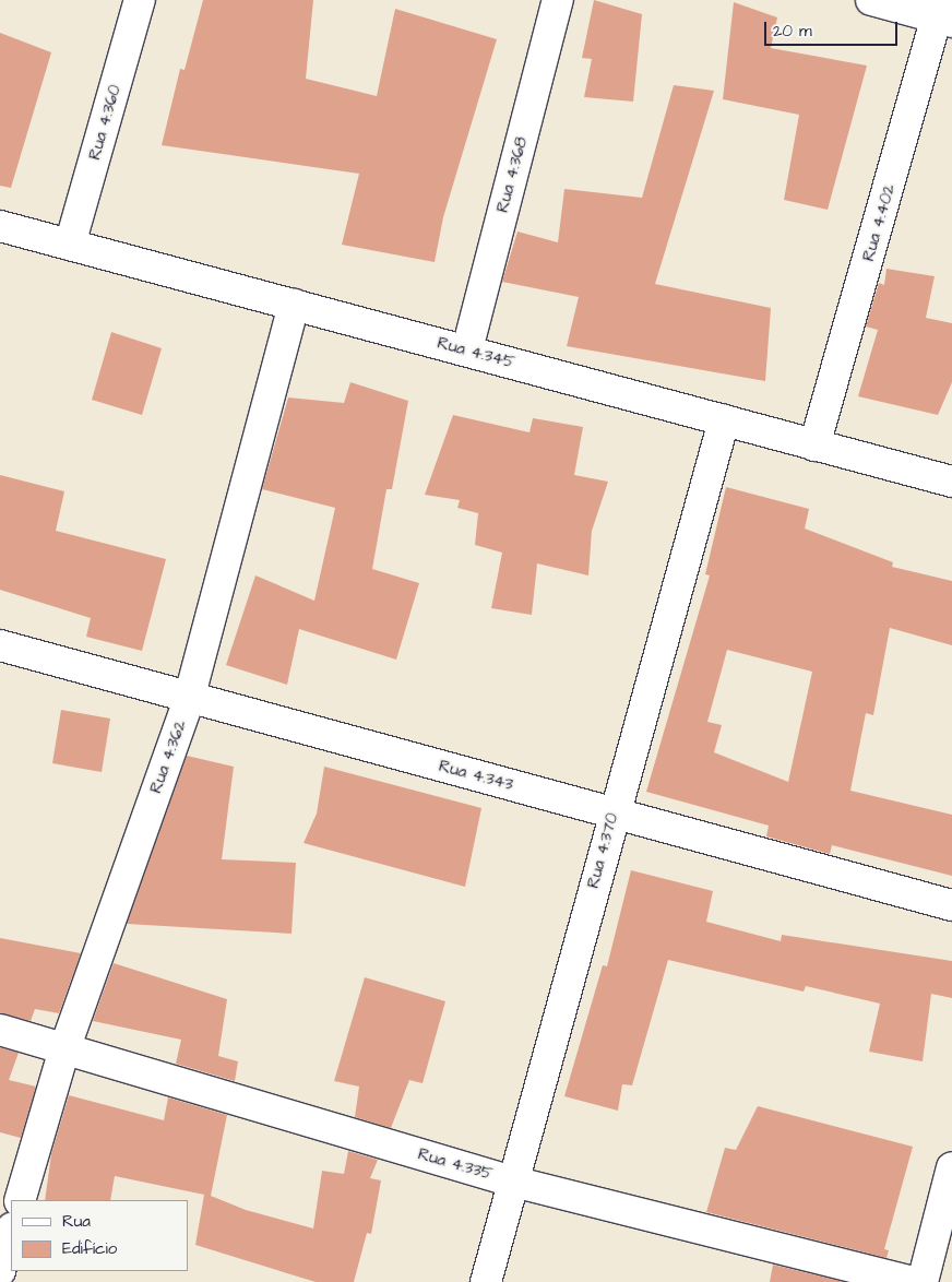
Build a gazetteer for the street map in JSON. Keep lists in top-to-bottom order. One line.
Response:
{"streets":{"street":["Rua 4.360","Rua 4.368","Rua 4.402","Rua 4.345","Rua 4.362","Rua 4.343","Rua 4.370","Rua 4.335"]},"crossings":[["Rua 4.360","Rua 4.345"],["Rua 4.368","Rua 4.345"],["Rua 4.402","Rua 4.345"],["Rua 4.345","Rua 4.362"],["Rua 4.345","Rua 4.370"],["Rua 4.362","Rua 4.343"],["Rua 4.362","Rua 4.335"],["Rua 4.343","Rua 4.370"],["Rua 4.370","Rua 4.335"]],"legend":["Rua","Edifício"],"scale_bar":"20 m"}
